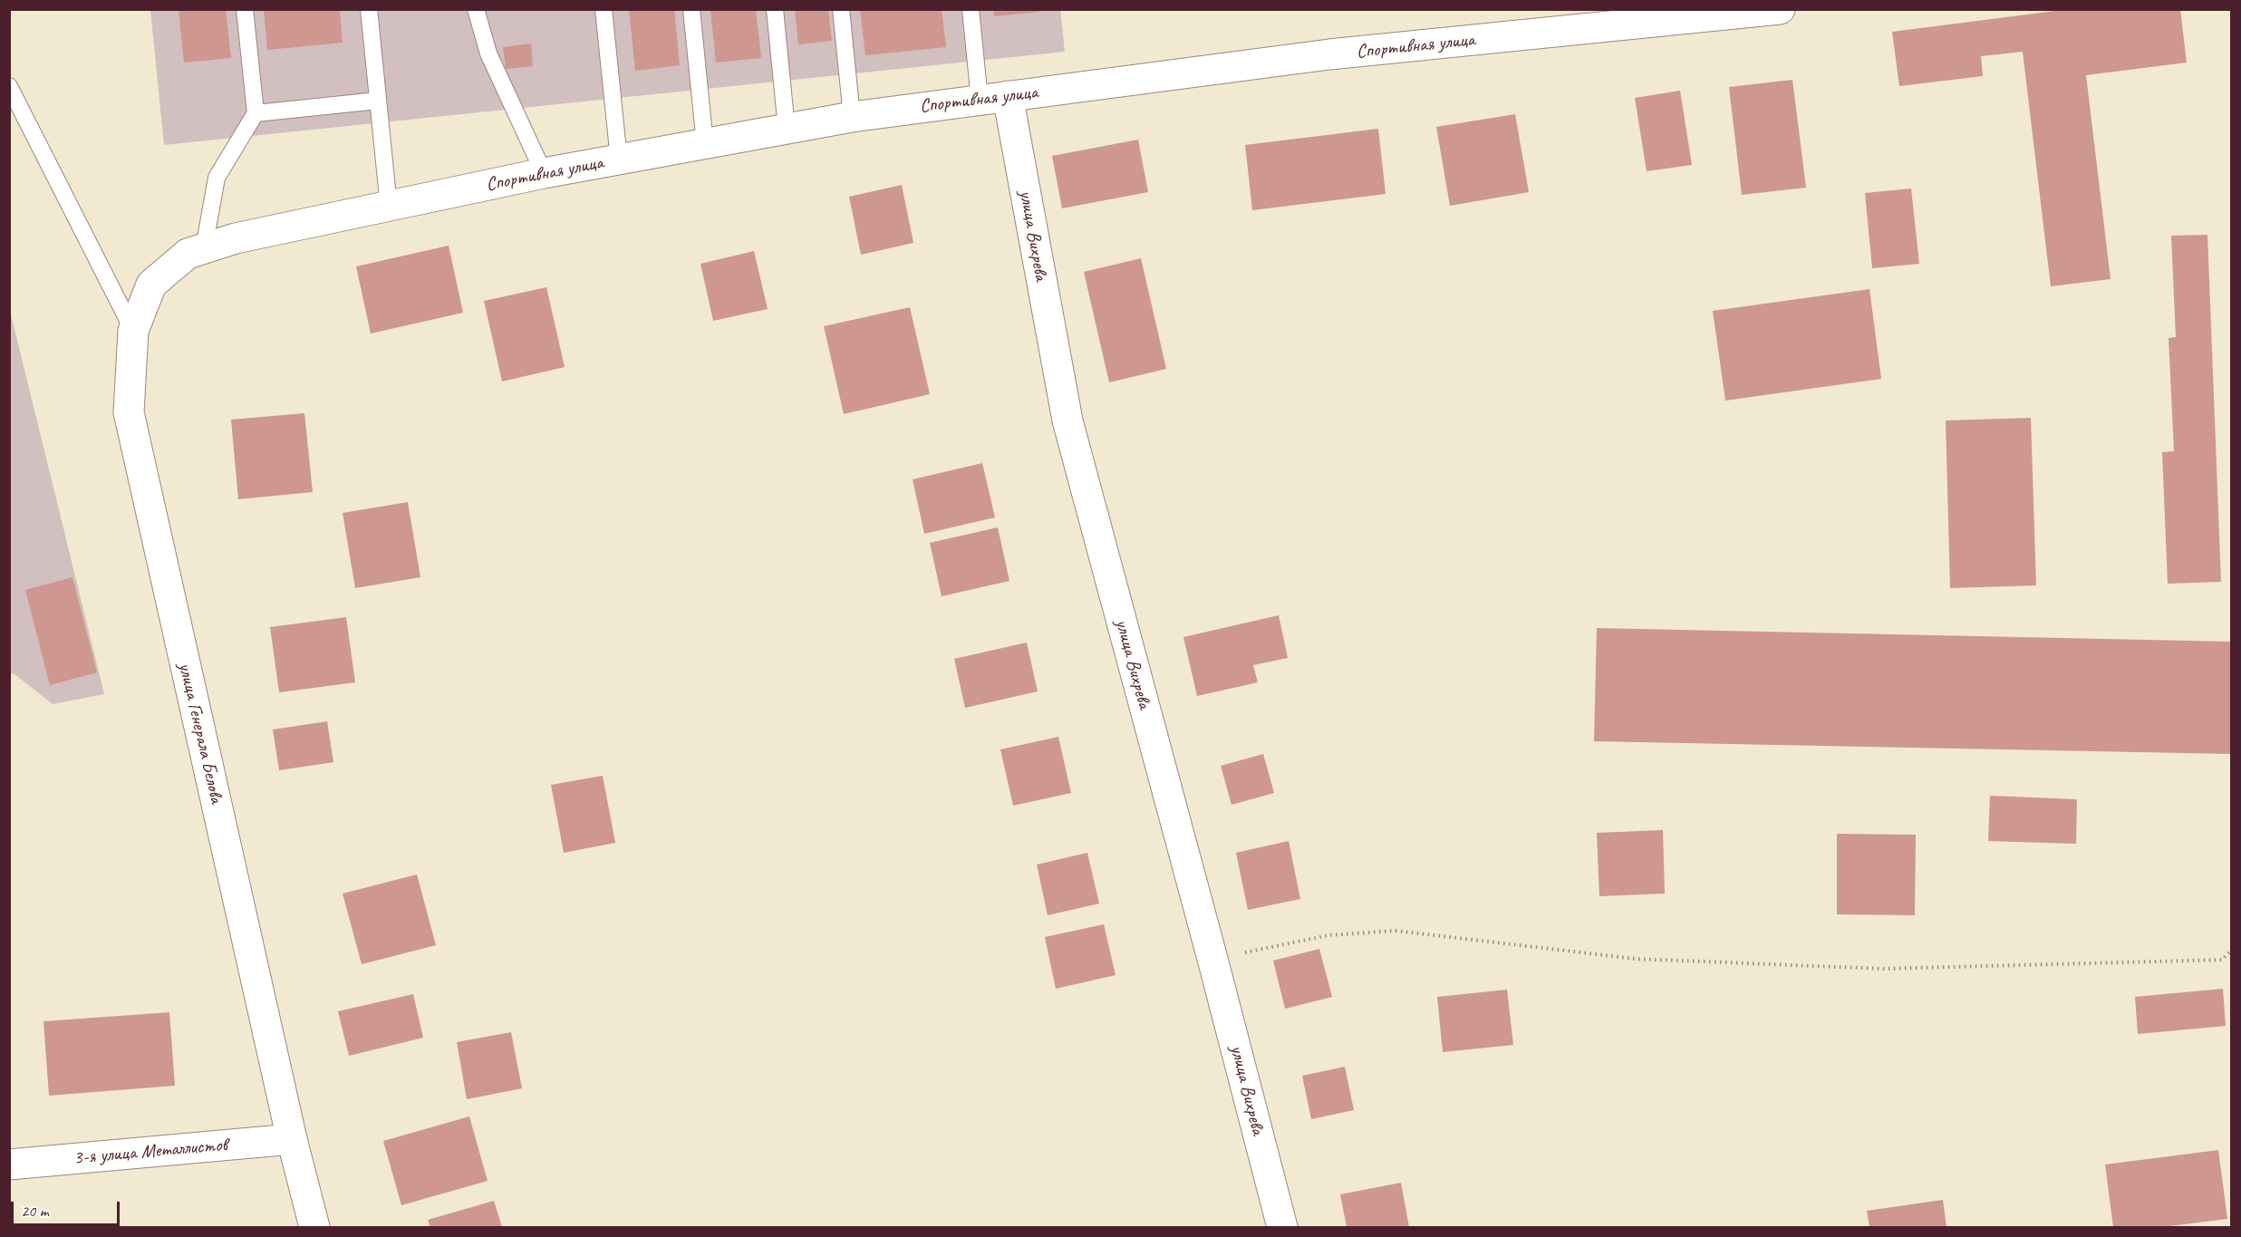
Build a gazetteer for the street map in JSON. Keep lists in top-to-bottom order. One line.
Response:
{"streets":{"street":["Спортивная улица","улица Вихрева","улица Генерала Белова","3-я улица Металлистов"]},"crossings":[["Спортивная улица","улица Вихрева"],["Спортивная улица","улица Генерала Белова"],["улица Генерала Белова","3-я улица Металлистов"]],"scale_bar":"20 m"}
